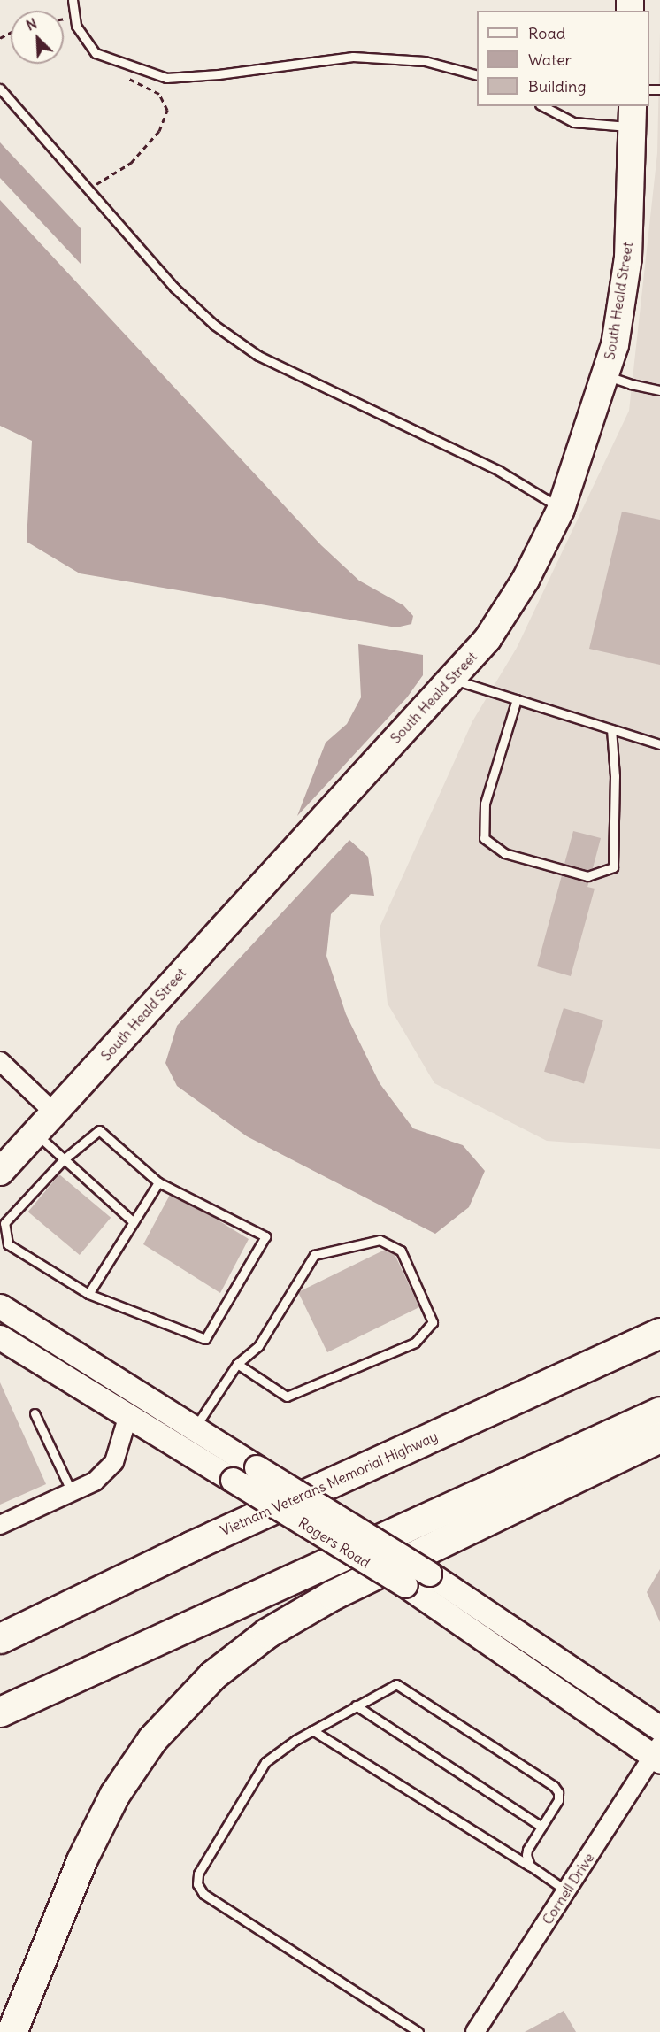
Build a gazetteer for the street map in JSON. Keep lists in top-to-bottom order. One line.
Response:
{"streets":{"highway":["Vietnam Veterans Memorial Highway"],"main road":["South Heald Street"],"street":["Rogers Road","Cornell Drive"]},"crossings":[["Rogers Road","Cornell Drive"]],"legend":["Road","Water","Building"],"north":"top left"}
